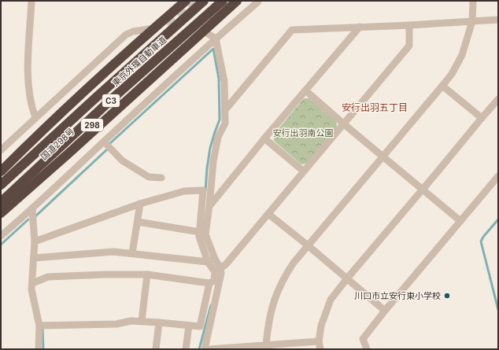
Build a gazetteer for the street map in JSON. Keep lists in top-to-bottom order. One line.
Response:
{"streets":{"highway":["東京外環自動車道","C3","298","国道298号"]},"districts":["安行出羽五丁目"],"parks":["安行出羽南公園"],"places":["川口市立安行東小学校"]}
